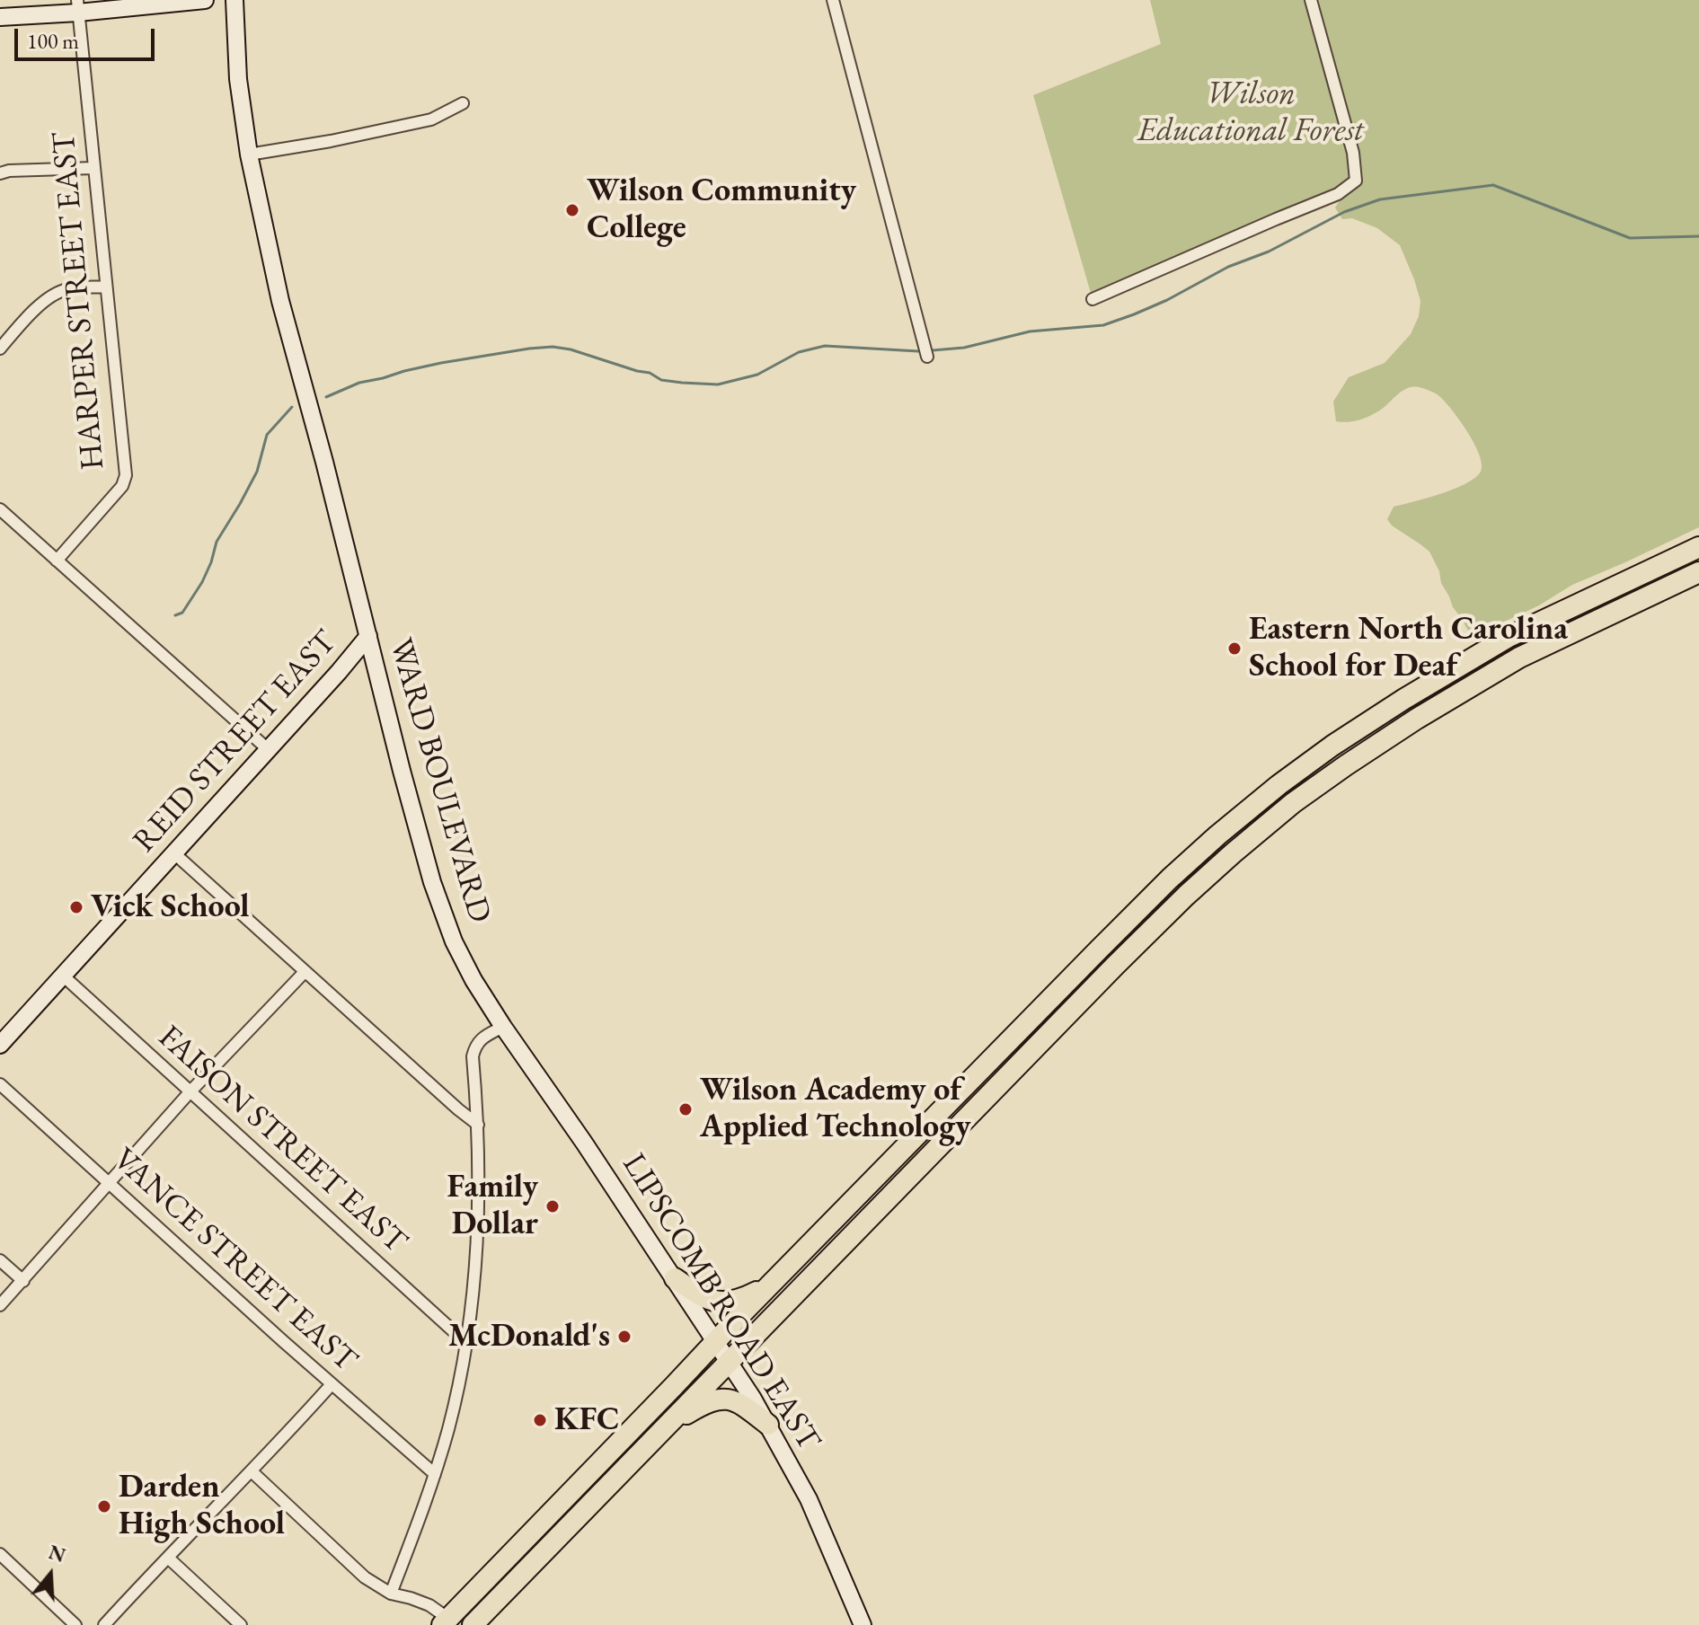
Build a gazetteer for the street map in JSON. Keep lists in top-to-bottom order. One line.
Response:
{"streets":{"main road":["REID STREET EAST","WARD BOULEVARD","LIPSCOMB ROAD EAST"],"street":["HARPER STREET EAST","FAISON STREET EAST","VANCE STREET EAST"]},"crossings":[["REID STREET EAST","WARD BOULEVARD"],["REID STREET EAST","FAISON STREET EAST"],["WARD BOULEVARD","LIPSCOMB ROAD EAST"]],"parks":["Wilson Educational Forest"],"places":["Wilson Community College","Eastern North Carolina School for Deaf","Vick School","Wilson Academy of Applied Technology","Family Dollar","McDonald's","KFC","Darden High School"],"scale_bar":"100 m","north":"top"}
